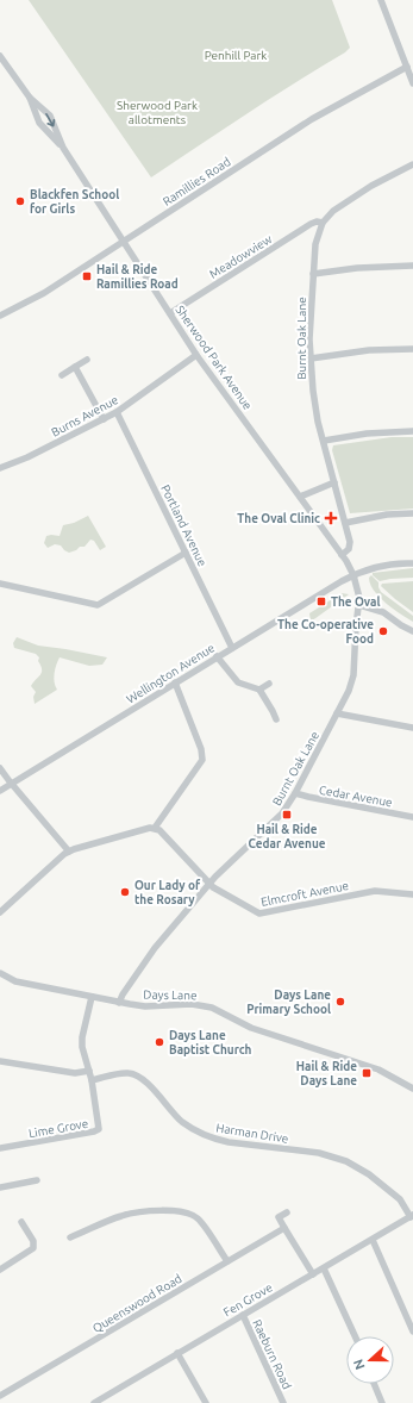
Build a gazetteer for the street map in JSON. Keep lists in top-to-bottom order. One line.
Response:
{"streets":{"street":["Ramillies Road","Meadowview","Burnt Oak Lane","Sherwood Park Avenue","Burns Avenue","Portland Avenue","Wellington Avenue","Cedar Avenue","Elmcroft Avenue","Days Lane","Lime Grove","Harman Drive","Fen Grove","Queenswood Road","Raeburn Road"]},"crossings":[["Ramillies Road","Sherwood Park Avenue"],["Meadowview","Burnt Oak Lane"],["Meadowview","Sherwood Park Avenue"],["Burnt Oak Lane","Sherwood Park Avenue"],["Burnt Oak Lane","Wellington Avenue"],["Burnt Oak Lane","Cedar Avenue"],["Burnt Oak Lane","Elmcroft Avenue"],["Burnt Oak Lane","Days Lane"],["Sherwood Park Avenue","Burns Avenue"],["Sherwood Park Avenue","Wellington Avenue"],["Burns Avenue","Portland Avenue"],["Portland Avenue","Wellington Avenue"],["Days Lane","Lime Grove"],["Lime Grove","Harman Drive"],["Harman Drive","Fen Grove"],["Fen Grove","Raeburn Road"]],"parks":["Penhill Park","Sherwood Park allotments"],"places":{"other":["Blackfen School for Girls","The Co-operative Food","Our Lady of the Rosary","Days Lane Primary School","Days Lane Baptist Church"],"transit":["Hail & Ride Ramillies Road","The Oval","Hail & Ride Cedar Avenue","Hail & Ride Days Lane"],"health":["The Oval Clinic"]},"north":"left"}
